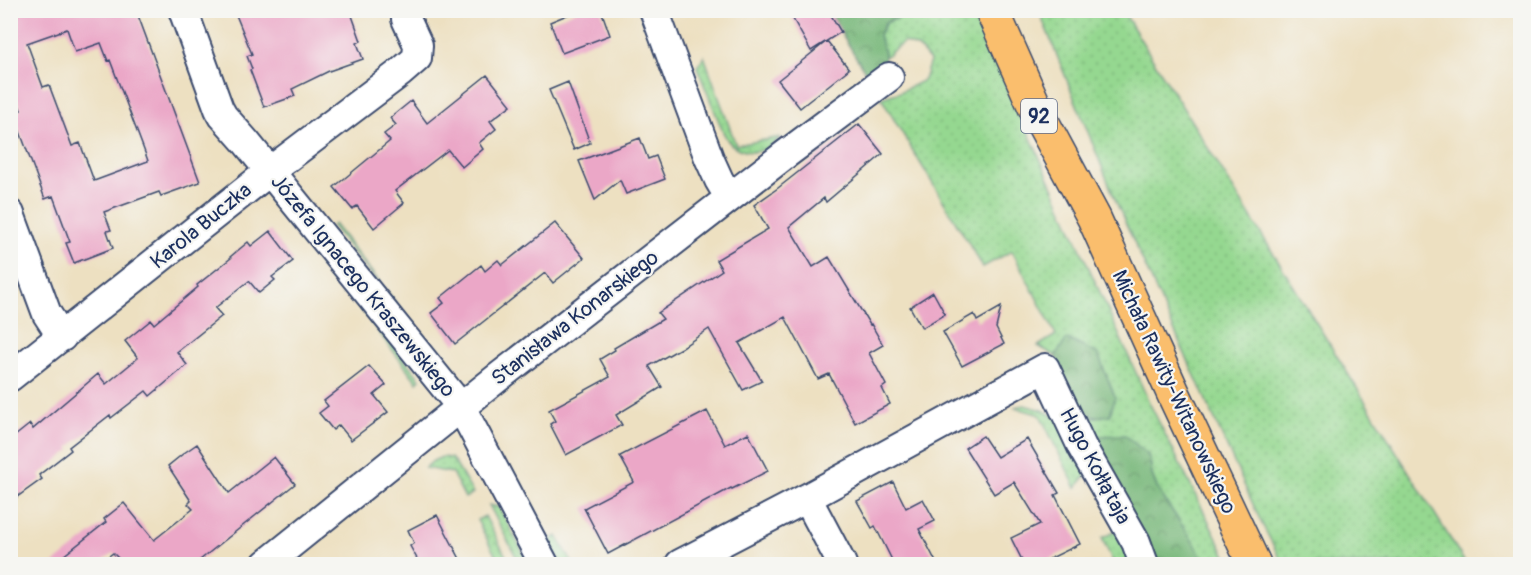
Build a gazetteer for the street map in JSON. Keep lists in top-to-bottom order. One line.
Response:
{"streets":{"main road":["92","Michała Rawity-Witanowskiego"],"street":["Karola Buczka","Józefa Ignacego Kraszewskiego","Stanisława Konarskiego","Hugo Kołłątaja"]},"crossings":[["Karola Buczka","Józefa Ignacego Kraszewskiego"],["Józefa Ignacego Kraszewskiego","Stanisława Konarskiego"]]}
